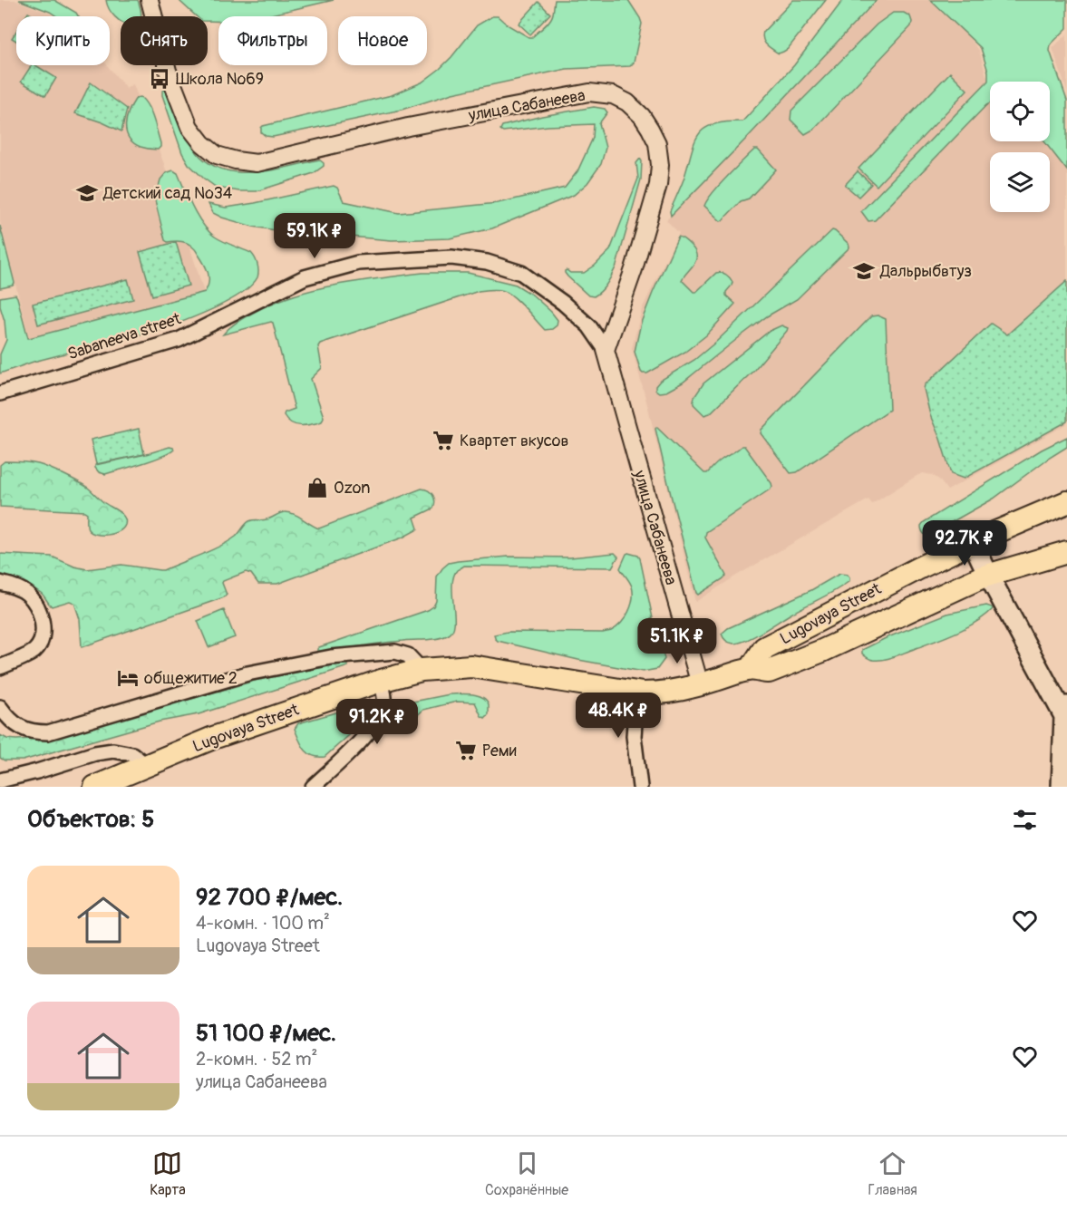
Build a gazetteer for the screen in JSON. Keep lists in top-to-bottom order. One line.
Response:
{"streets":{"main road":["Lugovaya Street"],"street":["улица Сабанеева","Sabaneeva street"]},"crossings":[["улица Сабанеева","Sabaneeva street"],["улица Сабанеева","Lugovaya Street"]],"places":{"bus stop":["Школа №69"],"school or university":["Детский сад №34","Дальрыбвтуз"],"supermarket":["Квартет вкусов","Реми"],"shop":["Ozon"],"hotel":["общежитие 2"]},"page":{"chip":["Купить","Снять","Фильтры","Новое"],"price":["59.1K ₽","92.7K ₽","51.1K ₽","48.4K ₽","91.2K ₽"],"heading":"Объектов: 5","list":[{"name":"92 700 ₽/мес.","note":"4-комн. · 100 m² · Lugovaya Street"},{"name":"51 100 ₽/мес.","note":"2-комн. · 52 m² · улица Сабанеева"}],"tabs":["Карта","Сохранённые","Главная"]}}
